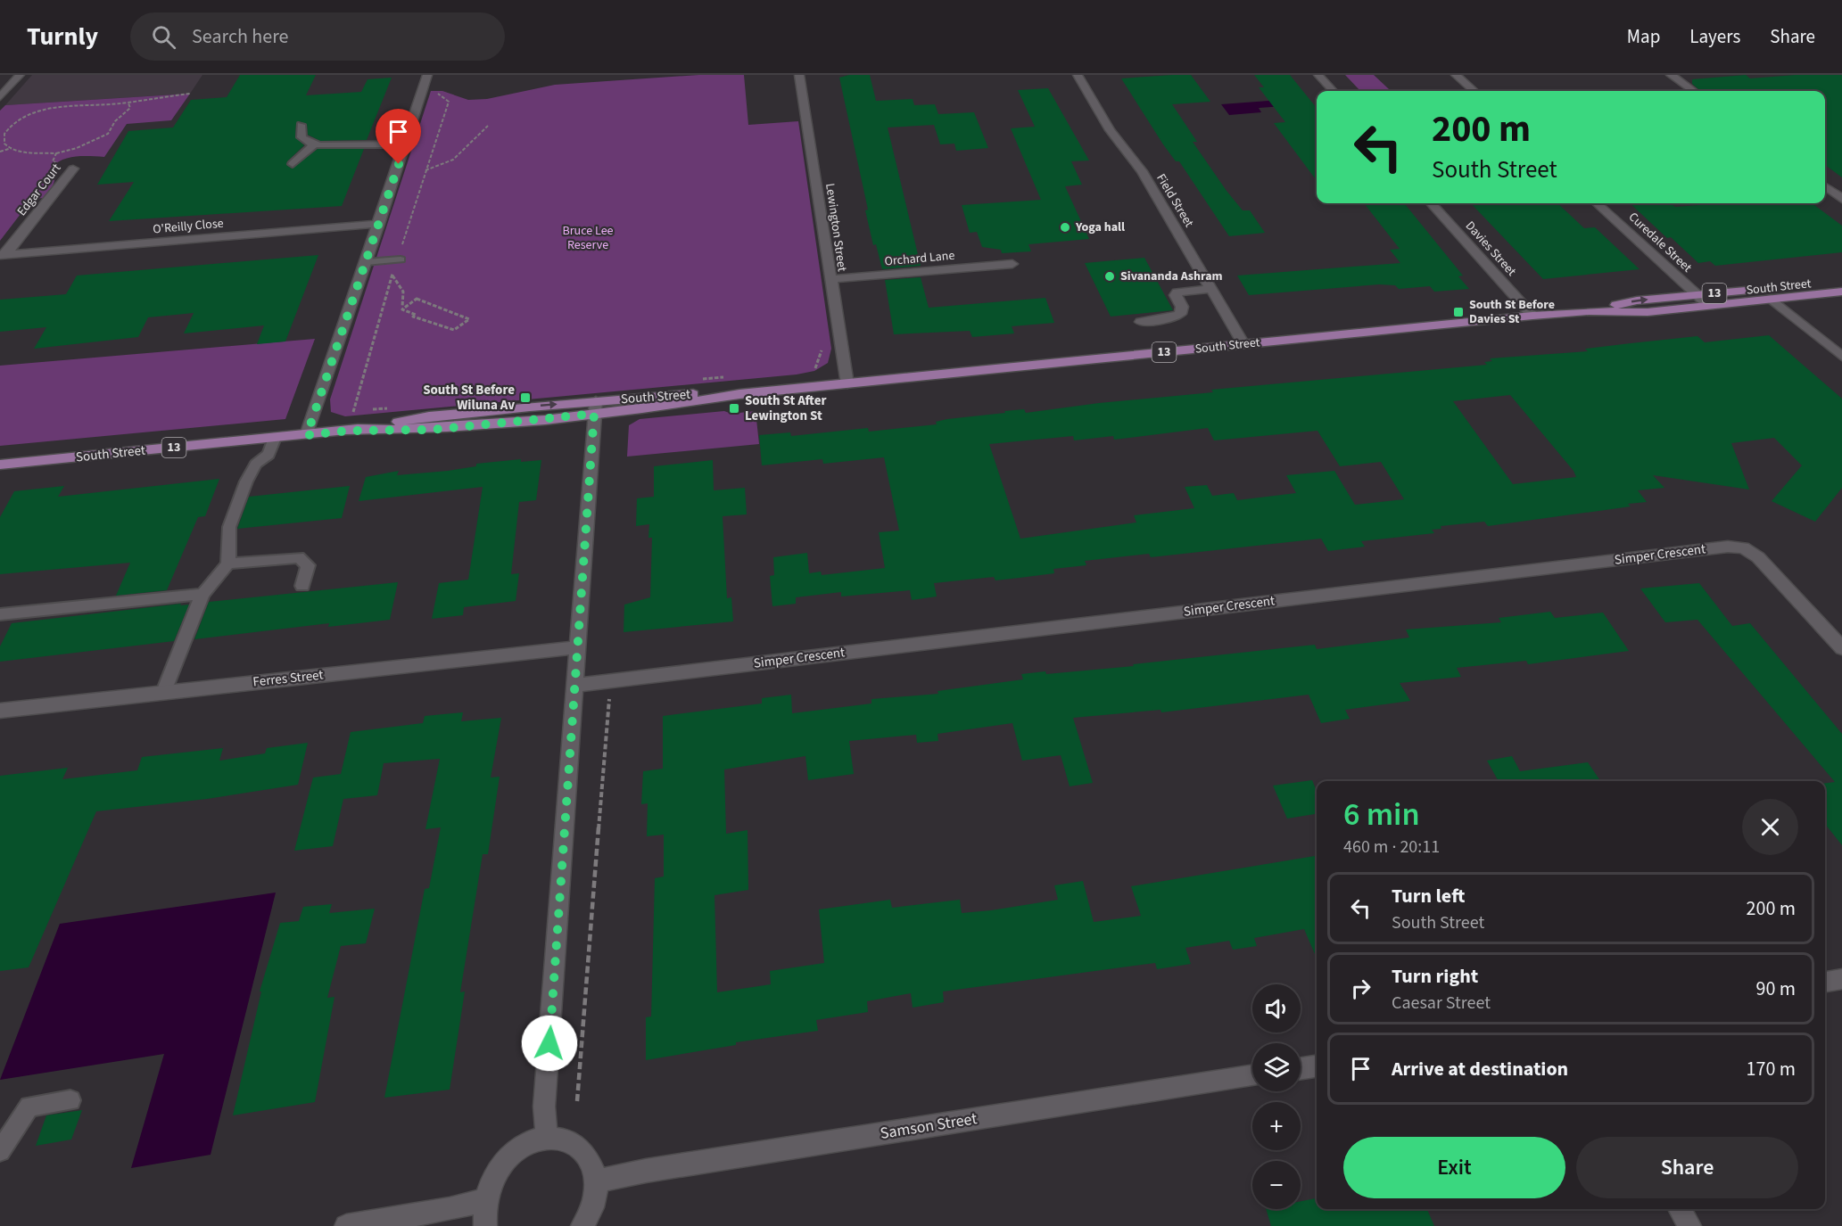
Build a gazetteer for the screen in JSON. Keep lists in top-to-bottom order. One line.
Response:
{"streets":{"main road":["South Street","13"],"street":["Edgar Court","Field Street","O'Reilly Close","Lewington Street","Curedale Street","Davies Street","Orchard Lane","Simper Crescent","Ferres Street","Samson Street"]},"crossings":[["Edgar Court","O'Reilly Close"],["Field Street","South Street"],["Lewington Street","Orchard Lane"],["Lewington Street","South Street"],["Curedale Street","South Street"],["Davies Street","South Street"]],"parks":["Bruce Lee Reserve"],"places":{"other":["Yoga hall","Sivananda Ashram"],"transit":["South St Before Davies St","South St Before Wiluna Av","South St After Lewington St"]},"page":{"header":"Turnly","search":"Search here","nav":["Map","Layers","Share"],"turn":["200 m","South Street"],"heading":["6 min","460 m · 20:11"],"list":[{"name":"Turn left","note":"South Street","value":"200 m"},{"name":"Turn right","note":"Caesar Street","value":"90 m"},{"name":"Arrive at destination","value":"170 m"}],"map_buttons":["+","−"],"buttons":["Exit","Share"]}}
